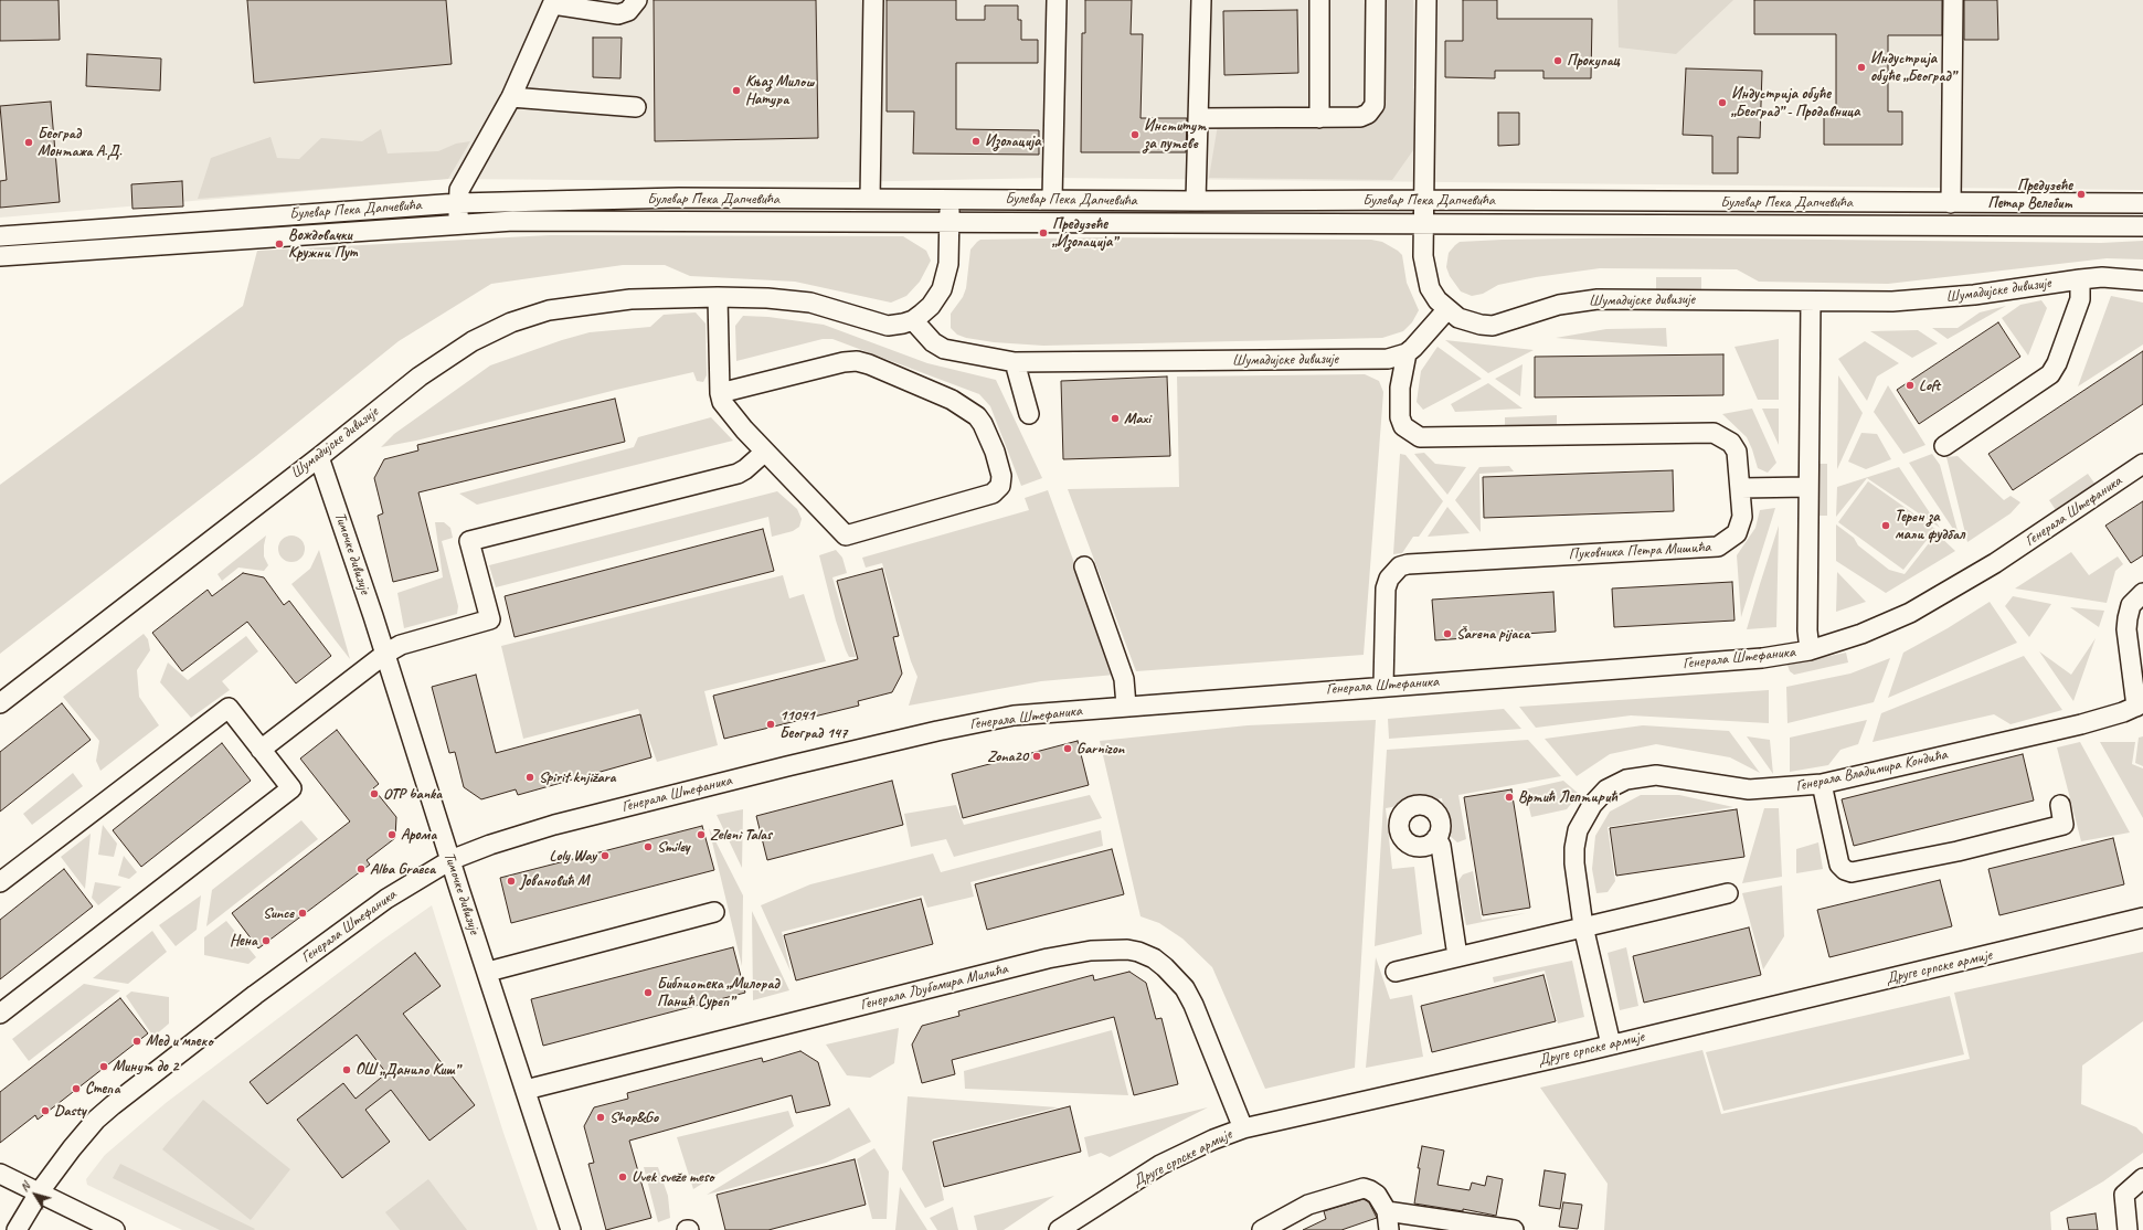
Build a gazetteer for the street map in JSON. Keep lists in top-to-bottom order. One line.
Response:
{"streets":{"street":["Булевар Пека Дапчевића","Шумадијске дивизије","Генерала Штефаника","Пуковника Петра Мишића","Тимочке дивизије","Генерала Владимира Кондића","Друге српске армије","Генерала Љубомира Милића"]},"crossings":[["Булевар Пека Дапчевића","Шумадијске дивизије"],["Шумадијске дивизије","Пуковника Петра Мишића"],["Шумадијске дивизије","Тимочке дивизије"],["Генерала Штефаника","Пуковника Петра Мишића"],["Генерала Штефаника","Тимочке дивизије"],["Тимочке дивизије","Генерала Љубомира Милића"],["Генерала Владимира Кондића","Друге српске армије"],["Друге српске армије","Генерала Љубомира Милића"]],"places":["Прокупац","Индустрија обуће „Београд”","Књаз Милош Натура","Индустрија обуће „Београд” - Продавница","Институт за путеве","Изолација","Београд Монтажа А.Д.","Предузеће Петар Велебит","Предузеће „Изолација”","Вождовачки Кружни Пут","Loft","Maxi","Терен за мали фудбал","Šarena pijaca","11041 Београд 147","Garnizon","Zona20","Spirit knjižara","OTP banka","Вртић Лептирић","Арома","Zeleni Talas","Smiley","Loly Way","Alba Graeca","Јовановић М","Sunce","Нена","Библиотека „Милорад Панић Суреп”","Мед и млеко","Минут до 2","ОШ „Данило Киш”","Степа","Dasty","Shop&Go","Uvek sveže meso"],"north":"top left"}
